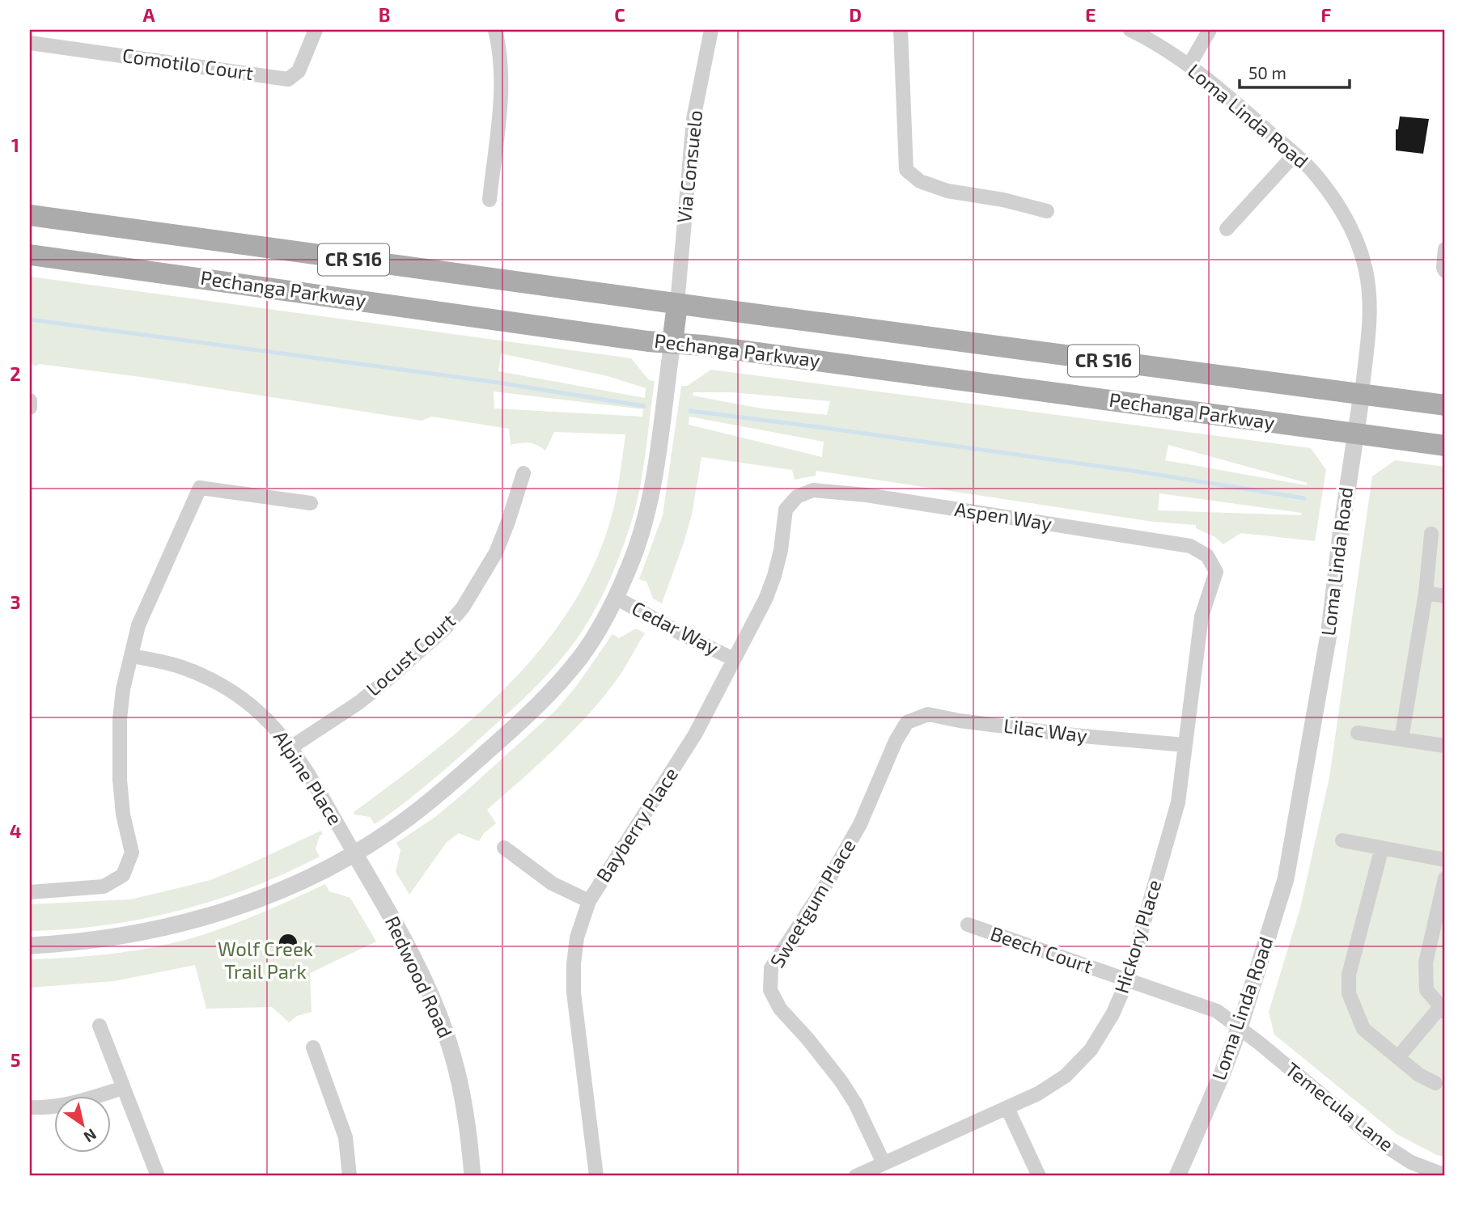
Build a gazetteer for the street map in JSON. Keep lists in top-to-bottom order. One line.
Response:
{"streets":{"main road":["CR S16","Pechanga Parkway"],"street":["Comotilo Court","Loma Linda Road","Via Consuelo","Aspen Way","Cedar Way","Locust Court","Lilac Way","Alpine Place","Bayberry Place","Sweetgum Place","Hickory Place","Beech Court","Redwood Road","Temecula Lane"]},"crossings":[["Loma Linda Road","Pechanga Parkway"],["Loma Linda Road","Beech Court"],["Loma Linda Road","Temecula Lane"],["Via Consuelo","Pechanga Parkway"],["Aspen Way","Bayberry Place"],["Aspen Way","Hickory Place"],["Cedar Way","Bayberry Place"],["Locust Court","Alpine Place"],["Lilac Way","Sweetgum Place"],["Lilac Way","Hickory Place"],["Alpine Place","Redwood Road"],["Sweetgum Place","Hickory Place"],["Hickory Place","Beech Court"],["Beech Court","Temecula Lane"]],"parks":["Wolf Creek Trail Park"],"scale_bar":"50 m","north":"bottom right","grid":{"columns":["A","B","C","D","E","F"],"rows":["1","2","3","4","5"]}}
